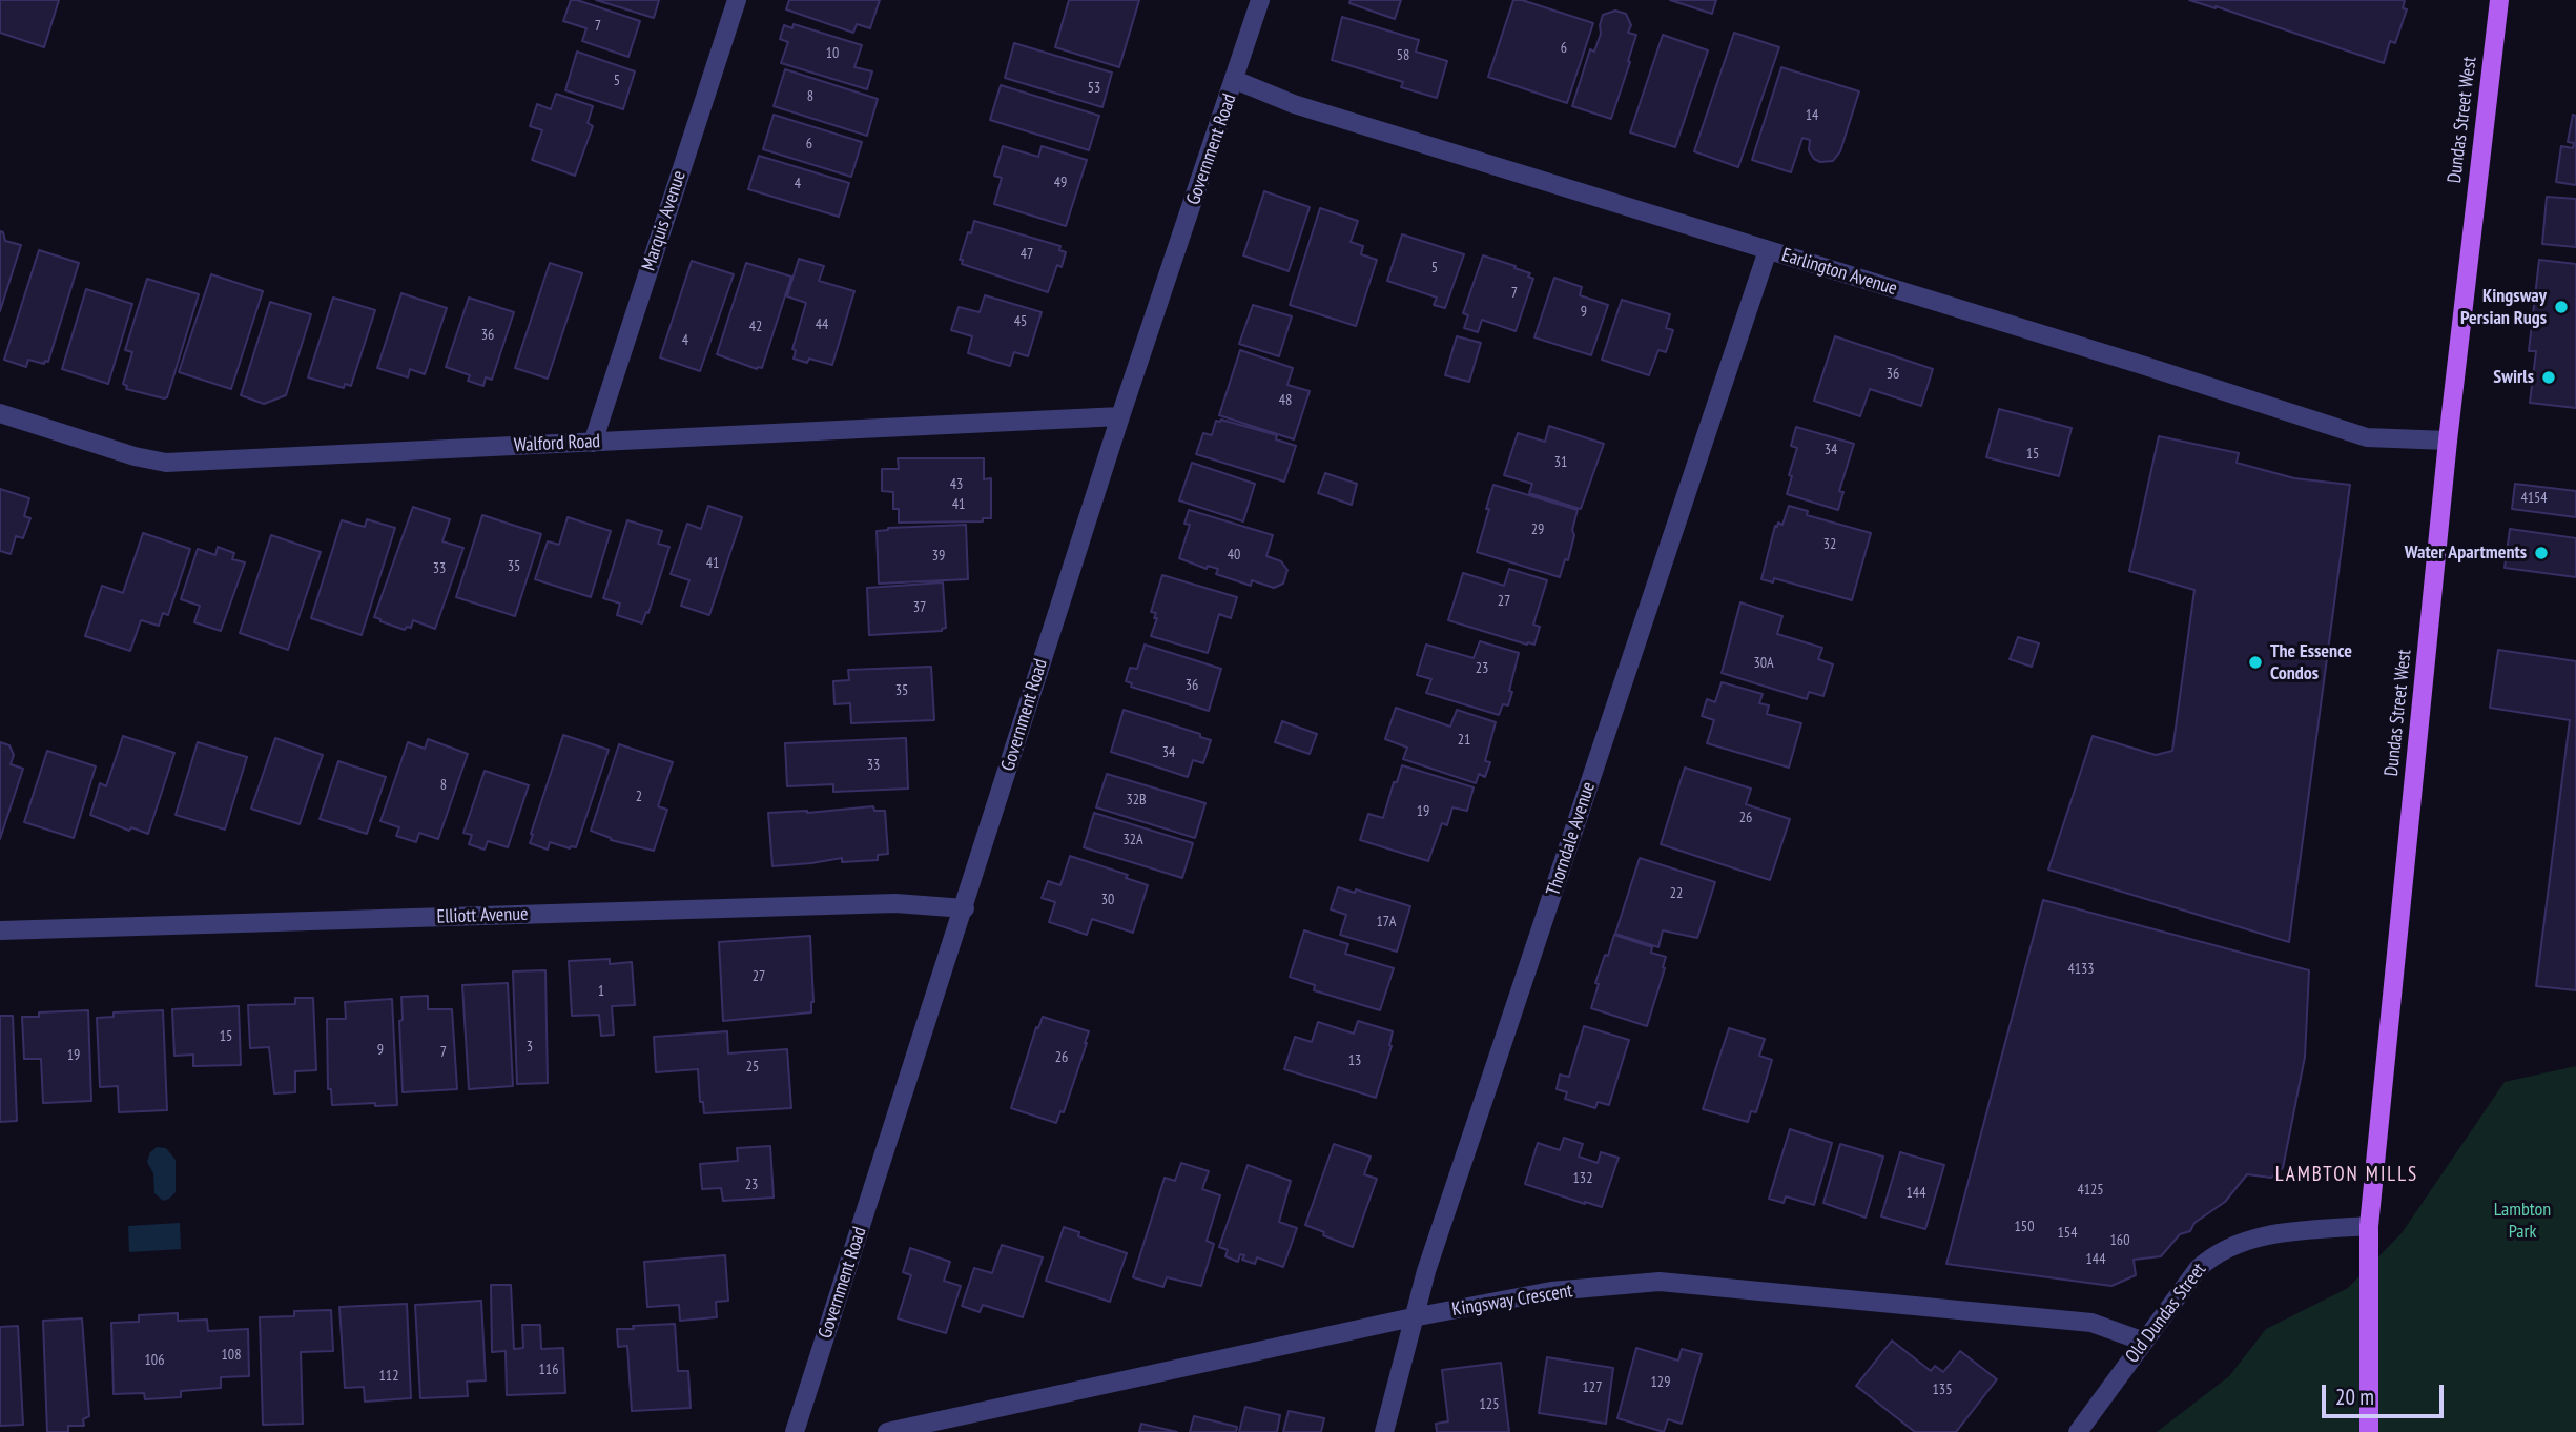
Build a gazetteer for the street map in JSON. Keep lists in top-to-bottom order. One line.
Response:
{"streets":{"main road":["Dundas Street West"],"street":["Government Road","Marquis Avenue","Earlington Avenue","Walford Road","Thorndale Avenue","Elliott Avenue","Kingsway Crescent","Old Dundas Street"]},"crossings":[["Dundas Street West","Earlington Avenue"],["Dundas Street West","Old Dundas Street"],["Government Road","Earlington Avenue"],["Government Road","Walford Road"],["Government Road","Elliott Avenue"],["Marquis Avenue","Walford Road"],["Earlington Avenue","Thorndale Avenue"],["Thorndale Avenue","Kingsway Crescent"],["Kingsway Crescent","Old Dundas Street"]],"districts":["LAMBTON MILLS"],"parks":["Lambton Park"],"places":["Kingsway Persian Rugs","Swirls","Water Apartments","The Essence Condos"],"house_numbers":["7","6","10","58","5","53","8","14","6","49","4","47","5","7","9","45","44","42","36","4","36","48","34","15","31","43","4154","41","29","32","40","39","41","35","33","27","37","30A","23","36","35","21","34","33","8","2","32B","19","26","32A","22","30","17A","4133","27","1","15","3","9","7","19","26","13","25","132","23","4125","144","150","154","160","144","108","106","116","112","129","127","135","125"],"scale_bar":"20 m"}
